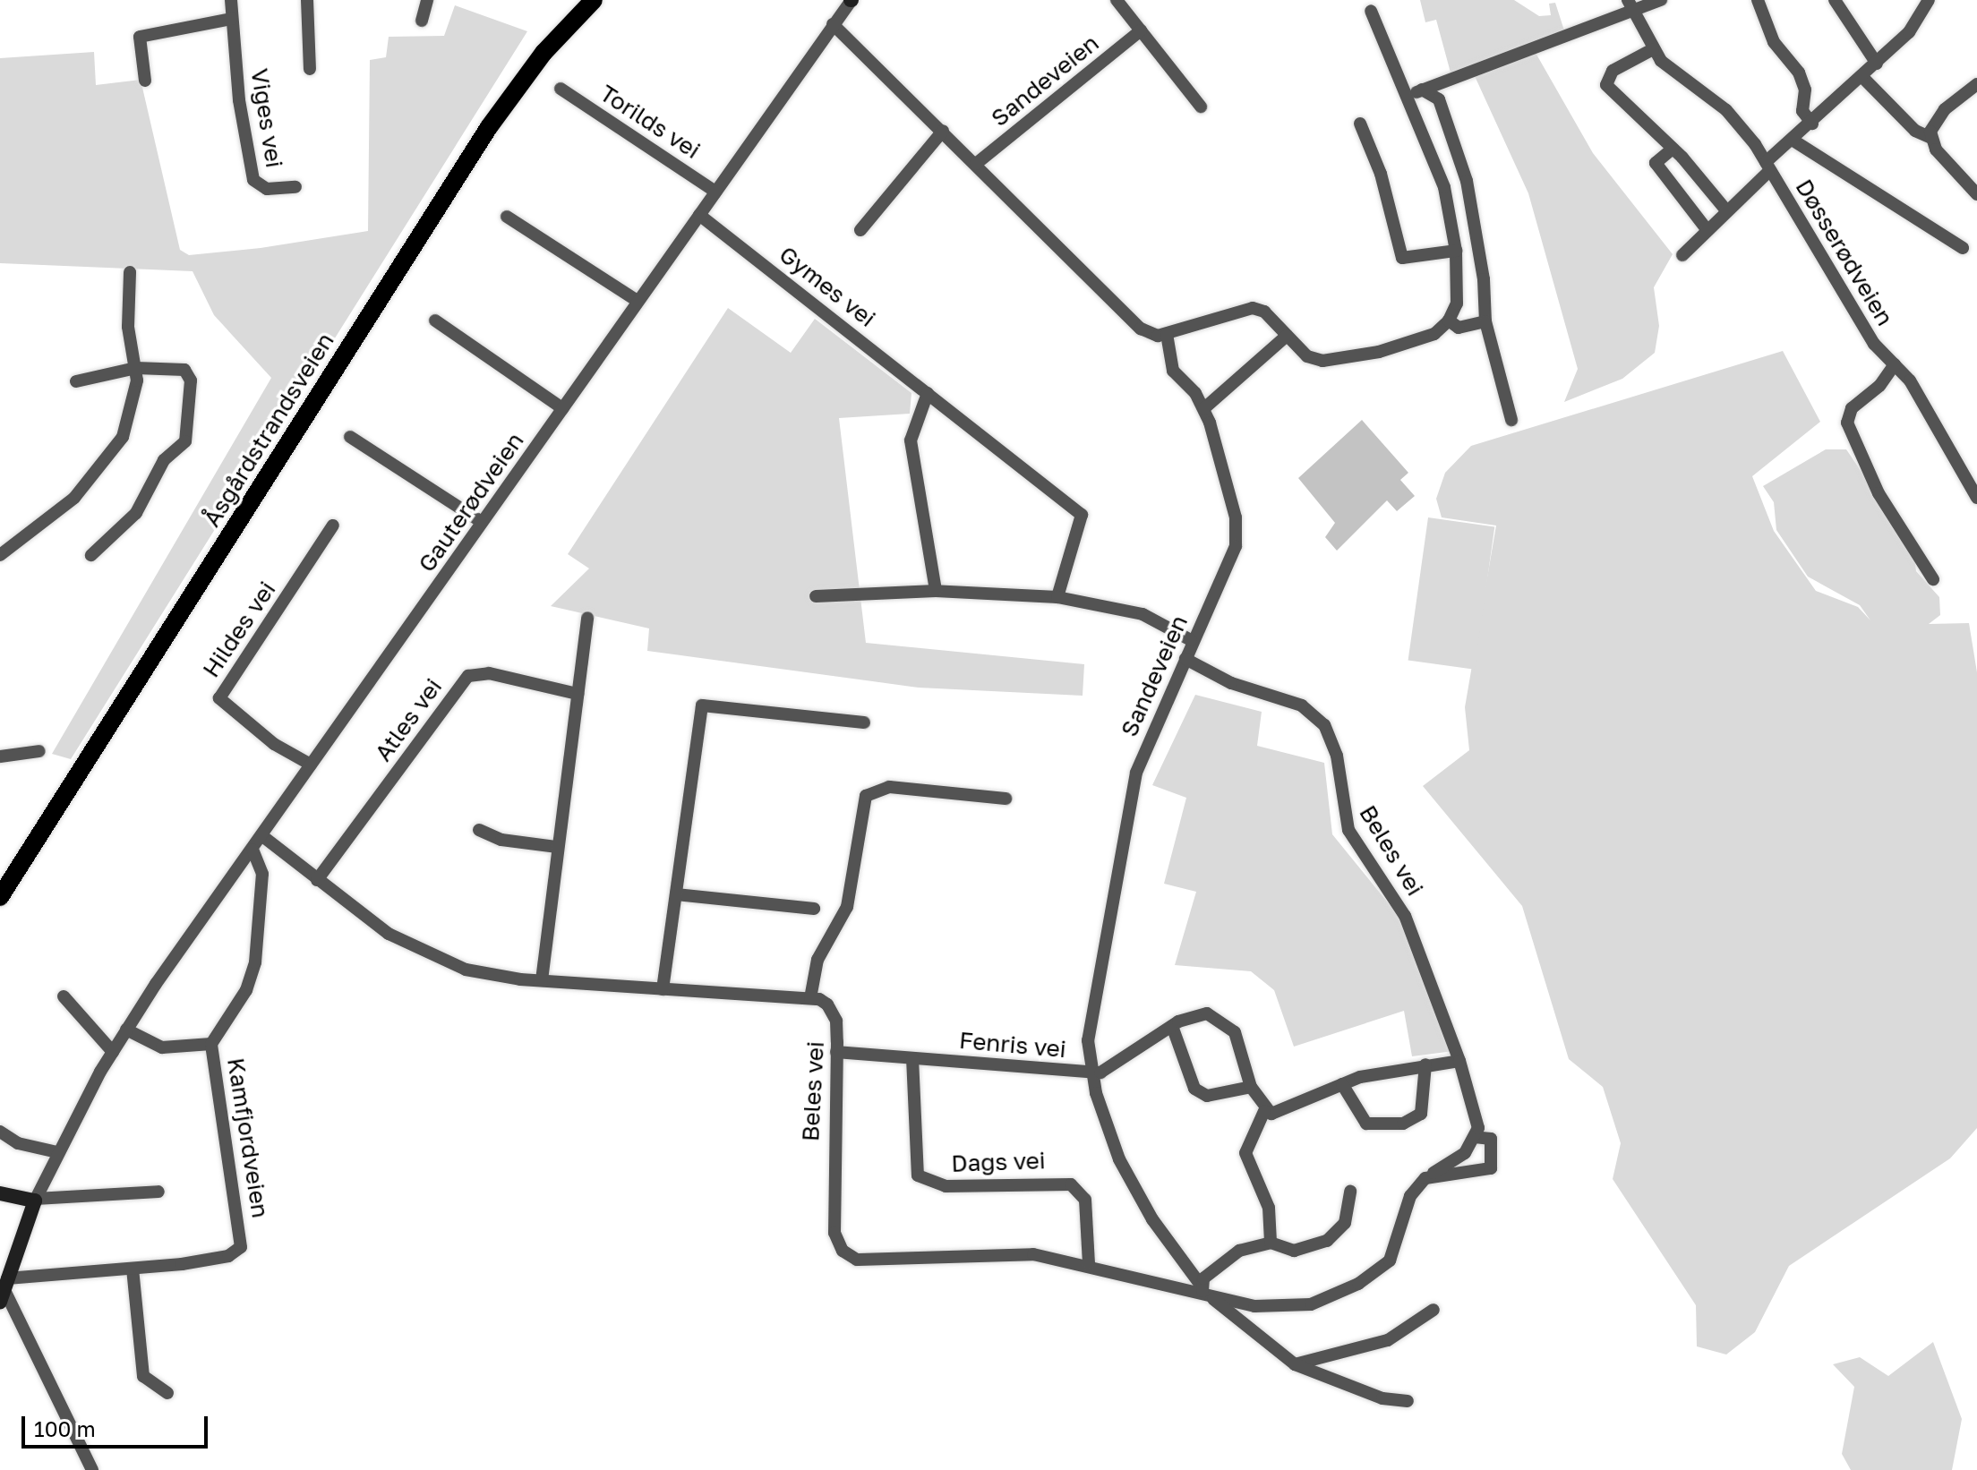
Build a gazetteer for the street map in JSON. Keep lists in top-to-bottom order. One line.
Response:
{"streets":{"main road":["Åsgårdstrandsveien","Gauterødveien"],"street":["Sandeveien","Viges vei","Torilds vei","Døsserødveien","Gymes vei","Hildes vei","Atles vei","Beles vei","Fenris vei","Kamfjordveien","Dags vei"]},"crossings":[["Sandeveien","Beles vei"],["Sandeveien","Fenris vei"],["Torilds vei","Gauterødveien"],["Gymes vei","Gauterødveien"],["Gauterødveien","Hildes vei"],["Gauterødveien","Kamfjordveien"],["Beles vei","Fenris vei"],["Beles vei","Dags vei"],["Fenris vei","Dags vei"]],"scale_bar":"100 m"}
